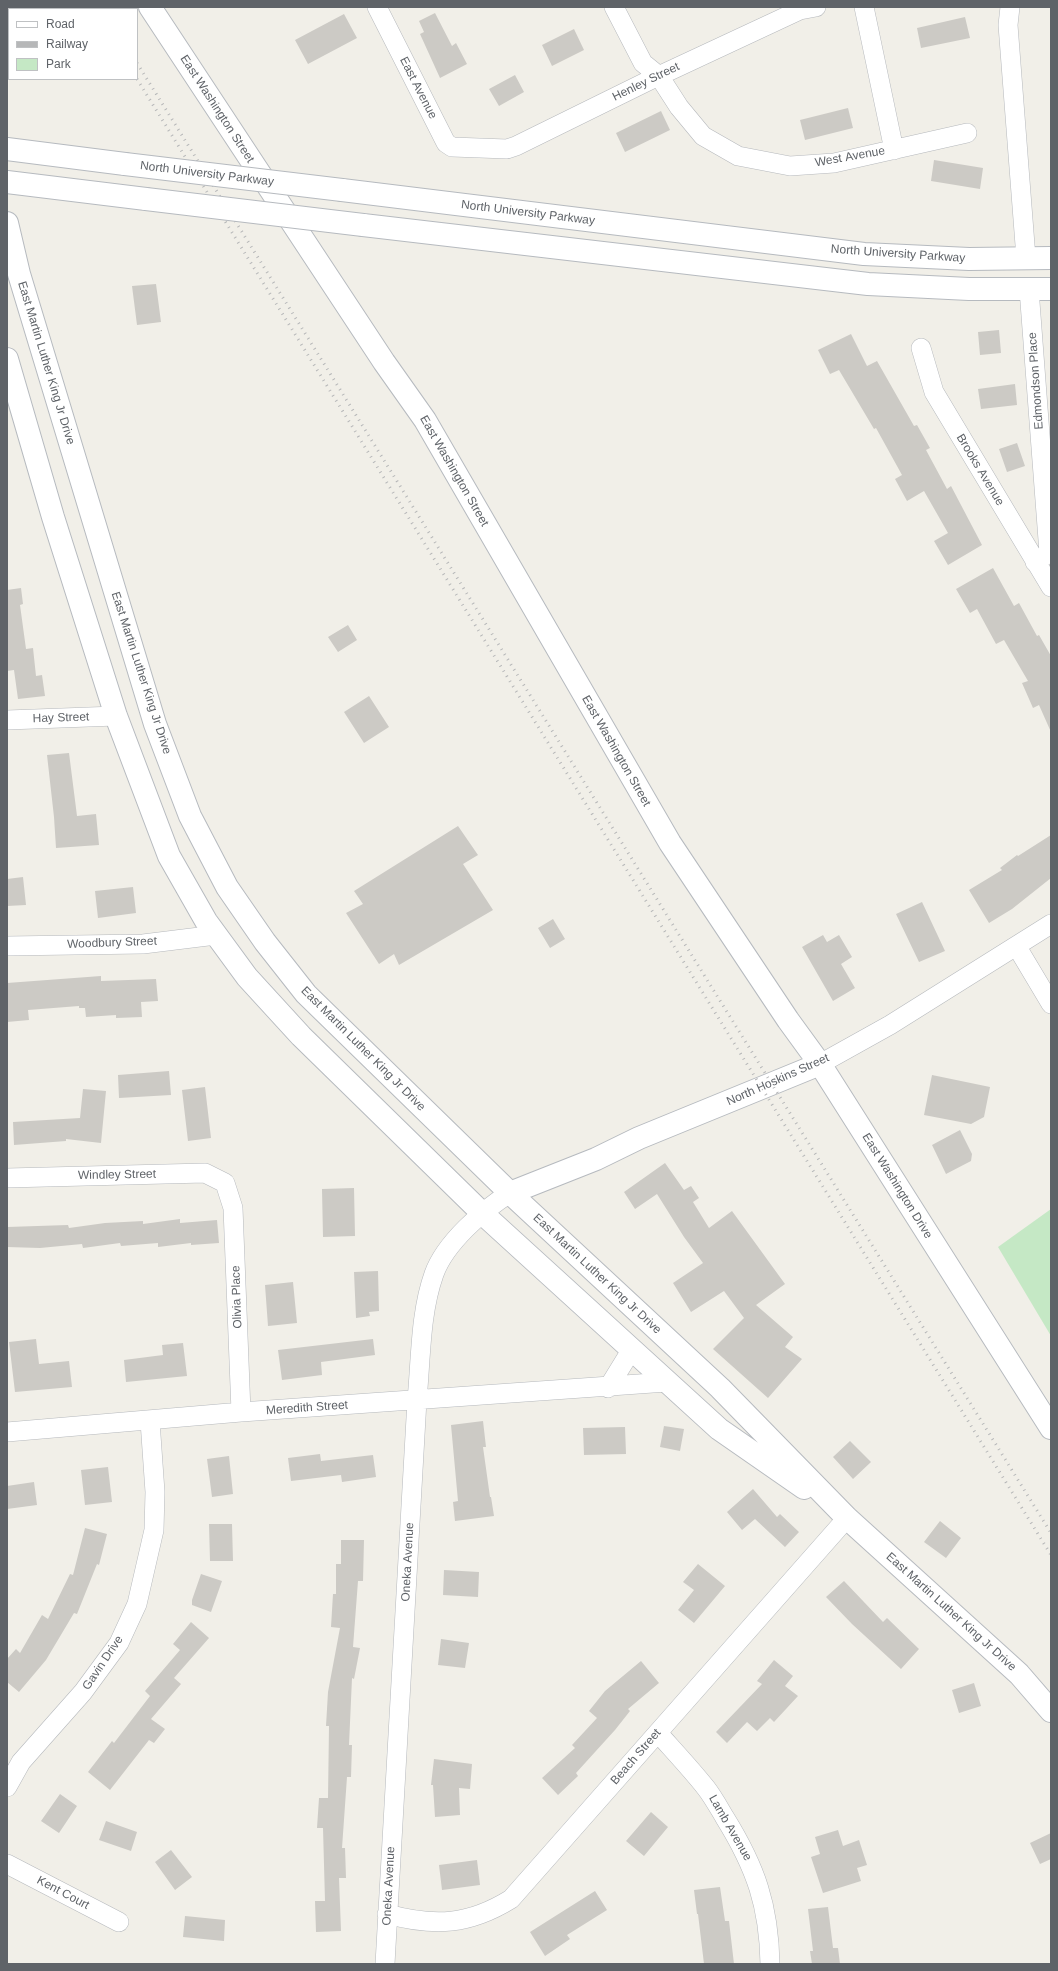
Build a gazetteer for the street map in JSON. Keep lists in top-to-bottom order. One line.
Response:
{"streets":{"main road":["East Washington Street","North University Parkway","East Martin Luther King Jr Drive","North Hoskins Street","East Washington Drive"],"street":["Henley Street","East Avenue","West Avenue","Edmondson Place","Brooks Avenue","Hay Street","Woodbury Street","Windley Street","Olivia Place","Meredith Street","Oneka Avenue","Gavin Drive","Beach Street","Lamb Avenue","Kent Court"]},"crossings":[["Henley Street","East Avenue"],["Henley Street","West Avenue"],["East Washington Street","East Washington Drive"],["East Martin Luther King Jr Drive","Hay Street"],["East Martin Luther King Jr Drive","Woodbury Street"],["East Martin Luther King Jr Drive","North Hoskins Street"],["East Martin Luther King Jr Drive","Meredith Street"],["East Martin Luther King Jr Drive","Oneka Avenue"],["East Martin Luther King Jr Drive","Beach Street"],["Edmondson Place","Brooks Avenue"],["North Hoskins Street","East Washington Drive"],["North Hoskins Street","Oneka Avenue"],["Windley Street","Olivia Place"],["Olivia Place","Meredith Street"],["Meredith Street","Oneka Avenue"],["Meredith Street","Gavin Drive"],["Oneka Avenue","Beach Street"],["Beach Street","Lamb Avenue"]],"legend":["Road","Railway","Park"]}
